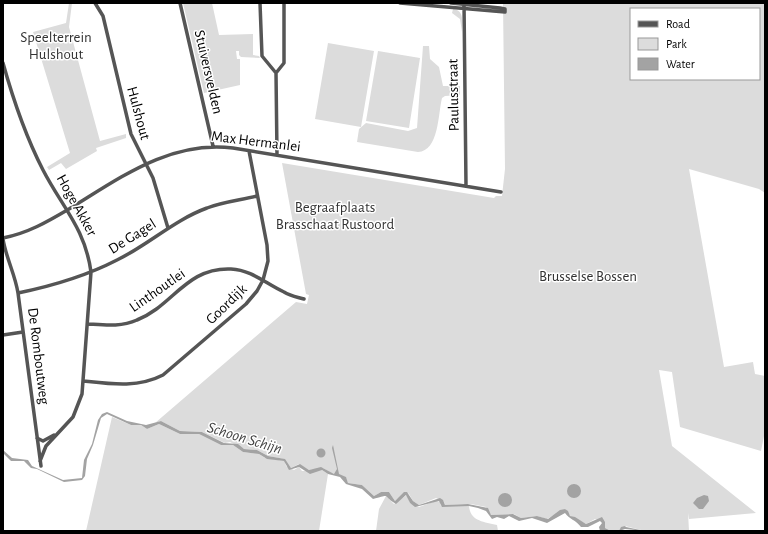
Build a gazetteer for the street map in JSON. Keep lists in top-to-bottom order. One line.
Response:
{"streets":{"street":["Stuiversvelden","Paulusstraat","Hulshout","Max Hermanlei","Hoge Akker","De Gagel","Linthoutlei","Goordijk","De Romboutweg"]},"crossings":[["Stuiversvelden","Max Hermanlei"],["Paulusstraat","Max Hermanlei"],["Hulshout","Max Hermanlei"],["Hulshout","De Gagel"],["Max Hermanlei","Hoge Akker"],["Max Hermanlei","Goordijk"],["Max Hermanlei","De Romboutweg"],["Hoge Akker","De Gagel"],["Hoge Akker","Linthoutlei"],["Hoge Akker","Goordijk"],["Hoge Akker","De Romboutweg"],["De Gagel","Goordijk"],["De Gagel","De Romboutweg"],["Linthoutlei","Goordijk"]],"water":["Schoon Schijn"],"parks":["Speelterrein Hulshout","Begraafplaats Brasschaat Rustoord","Brusselse Bossen"],"legend":["Road","Park","Water"]}
